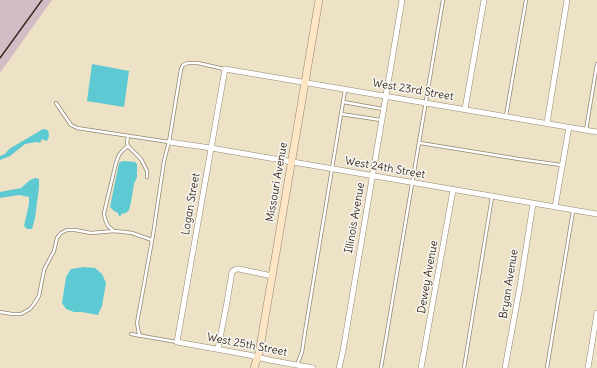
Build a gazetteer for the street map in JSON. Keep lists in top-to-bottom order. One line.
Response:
{"streets":{"street":["West 23rd Street","West 24th Street","Missouri Avenue","Logan Street","Illinois Avenue","Dewey Avenue","Bryan Avenue","West 25th Street"]},"crossings":[["West 23rd Street","Missouri Avenue"],["West 23rd Street","Logan Street"],["West 23rd Street","Illinois Avenue"],["West 24th Street","Missouri Avenue"],["West 24th Street","Logan Street"],["West 24th Street","Illinois Avenue"],["West 24th Street","Dewey Avenue"],["West 24th Street","Bryan Avenue"],["Missouri Avenue","West 25th Street"],["Logan Street","West 25th Street"]]}
